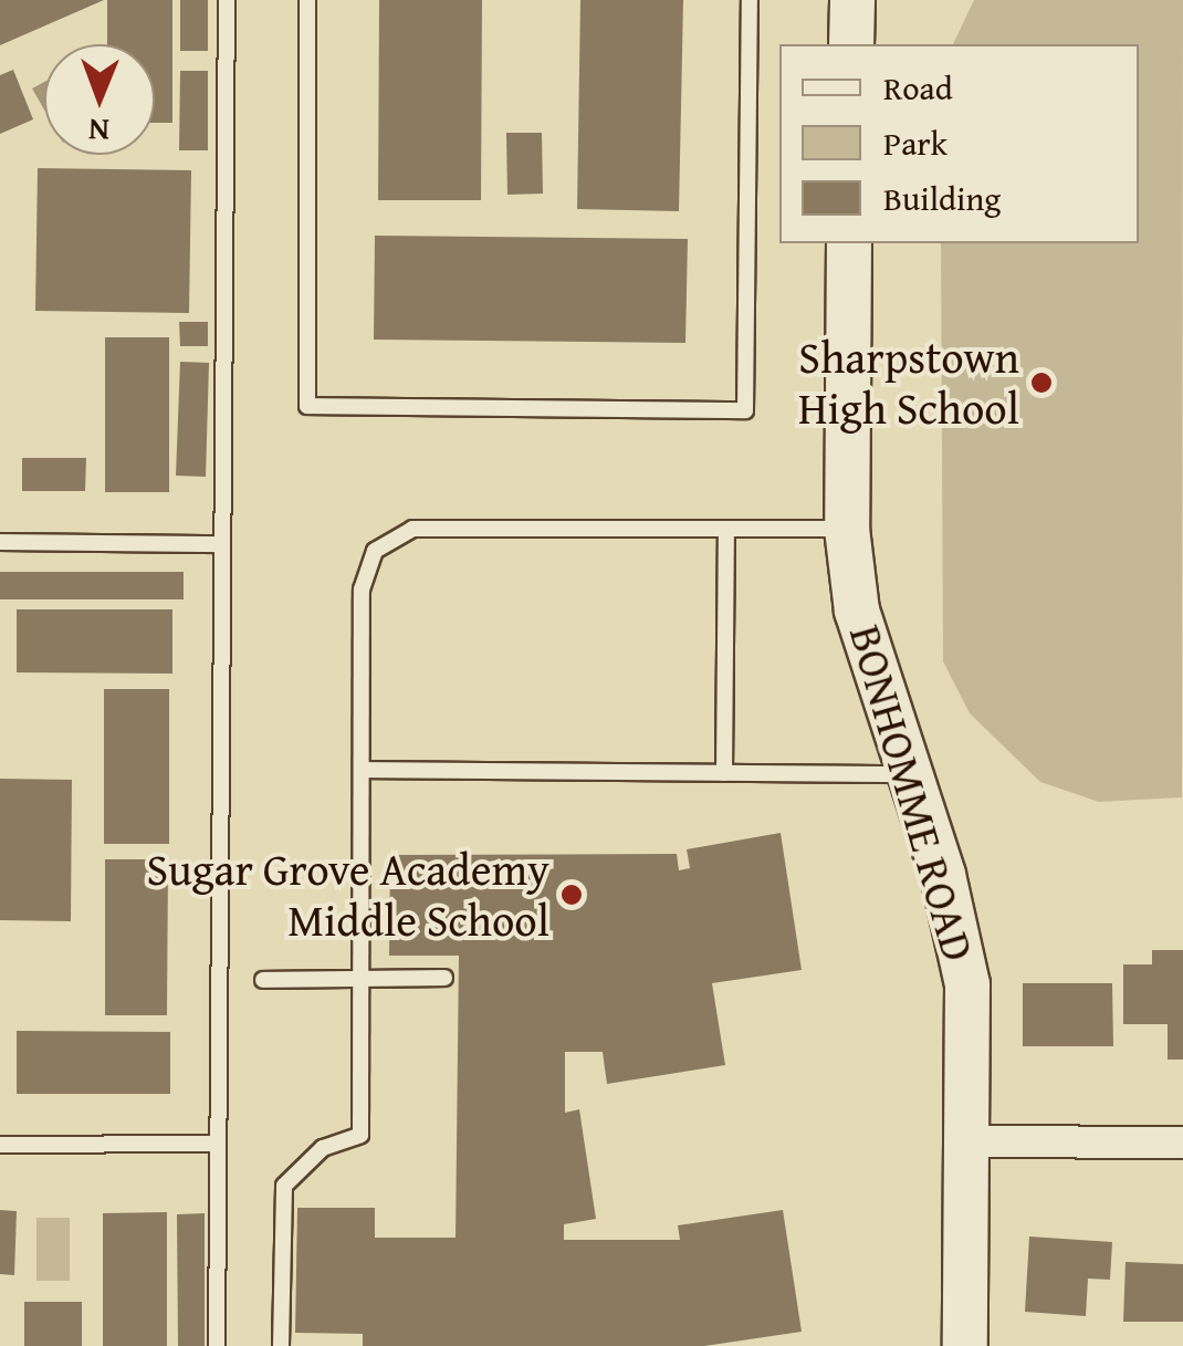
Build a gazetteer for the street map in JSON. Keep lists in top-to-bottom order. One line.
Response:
{"streets":{"street":["BONHOMME ROAD"]},"places":["Sharpstown High School","Sugar Grove Academy Middle School"],"legend":["Road","Park","Building"],"north":"bottom"}
